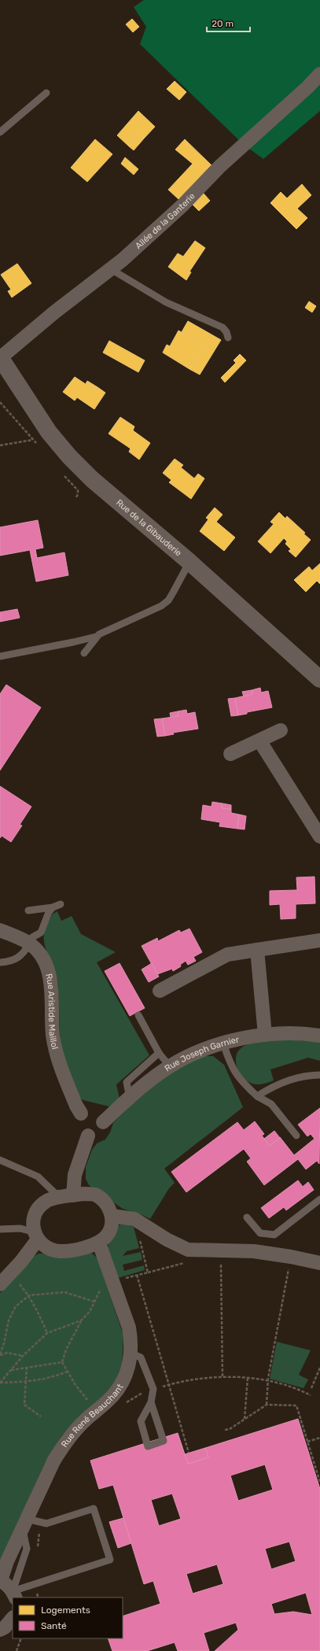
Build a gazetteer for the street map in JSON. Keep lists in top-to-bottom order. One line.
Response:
{"streets":{"street":["Allée de la Ganterie","Rue de la Gibauderie","Rue Aristide Maillol","Rue Joseph Garnier","Rue René Beauchant"]},"crossings":[["Allée de la Ganterie","Rue de la Gibauderie"]],"legend":["Logements","Santé"],"scale_bar":"20 m"}
